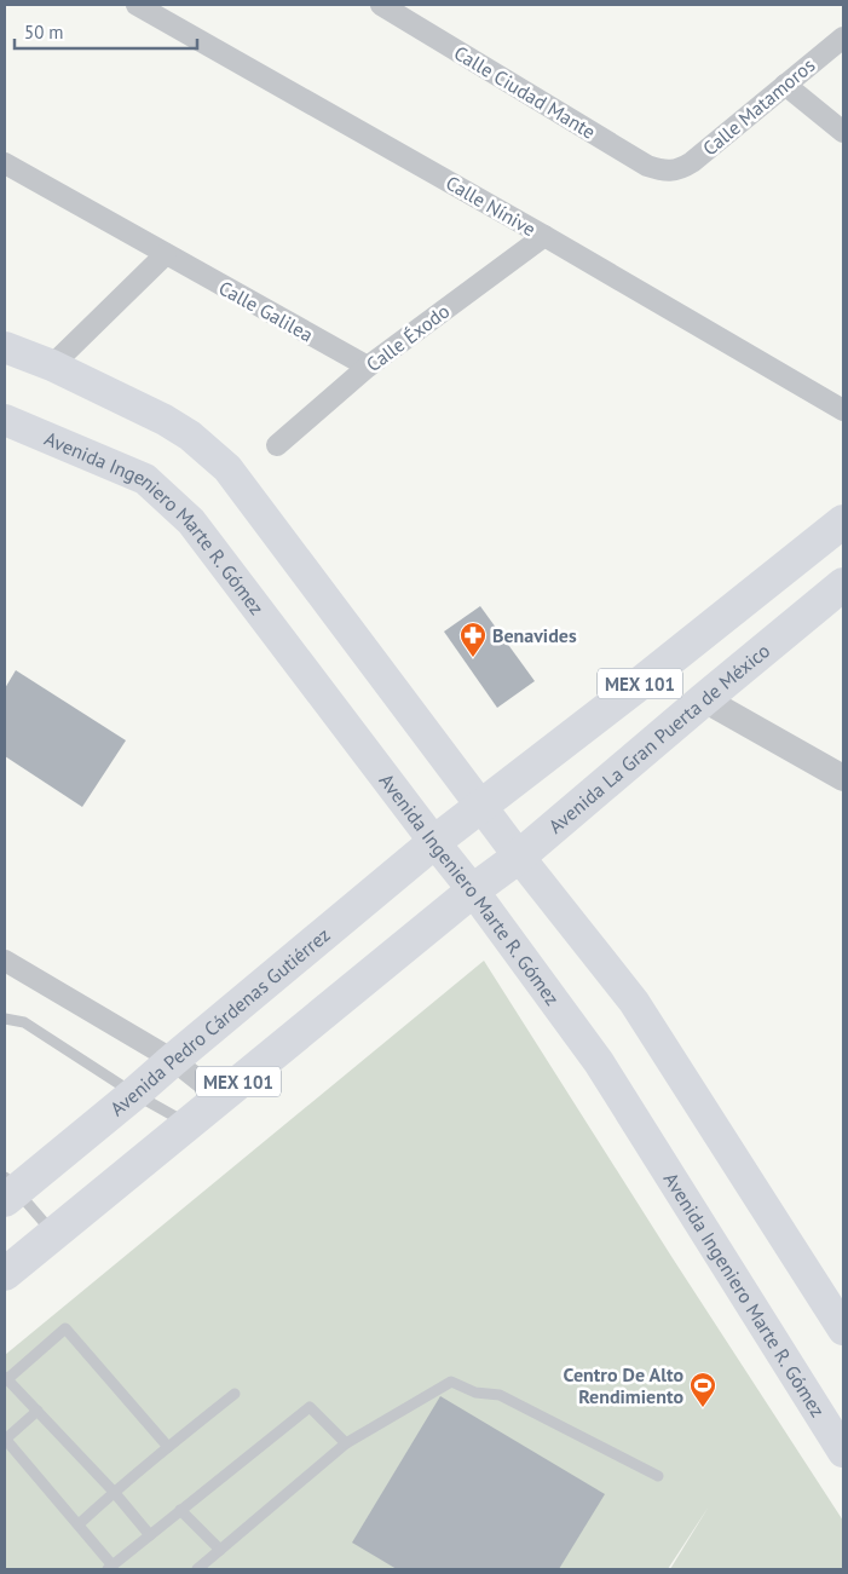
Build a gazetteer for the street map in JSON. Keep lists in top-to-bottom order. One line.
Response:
{"streets":{"highway":["MEX 101","Avenida La Gran Puerta de México","Avenida Pedro Cárdenas Gutiérrez"],"main road":["Avenida Ingeniero Marte R. Gómez"],"street":["Calle Ciudad Mante","Calle Matamoros","Calle Nínive","Calle Galilea","Calle Éxodo"]},"crossings":[["Calle Ciudad Mante","Calle Matamoros"],["Calle Nínive","Calle Éxodo"],["Calle Galilea","Calle Éxodo"],["Avenida Ingeniero Marte R. Gómez","MEX 101"],["Avenida Ingeniero Marte R. Gómez","Avenida La Gran Puerta de México"],["Avenida Ingeniero Marte R. Gómez","Avenida Pedro Cárdenas Gutiérrez"],["MEX 101","Avenida La Gran Puerta de México"],["MEX 101","Avenida Pedro Cárdenas Gutiérrez"]],"places":{"pharmacy":["Benavides"],"sports":["Centro De Alto Rendimiento"]},"scale_bar":"50 m"}
